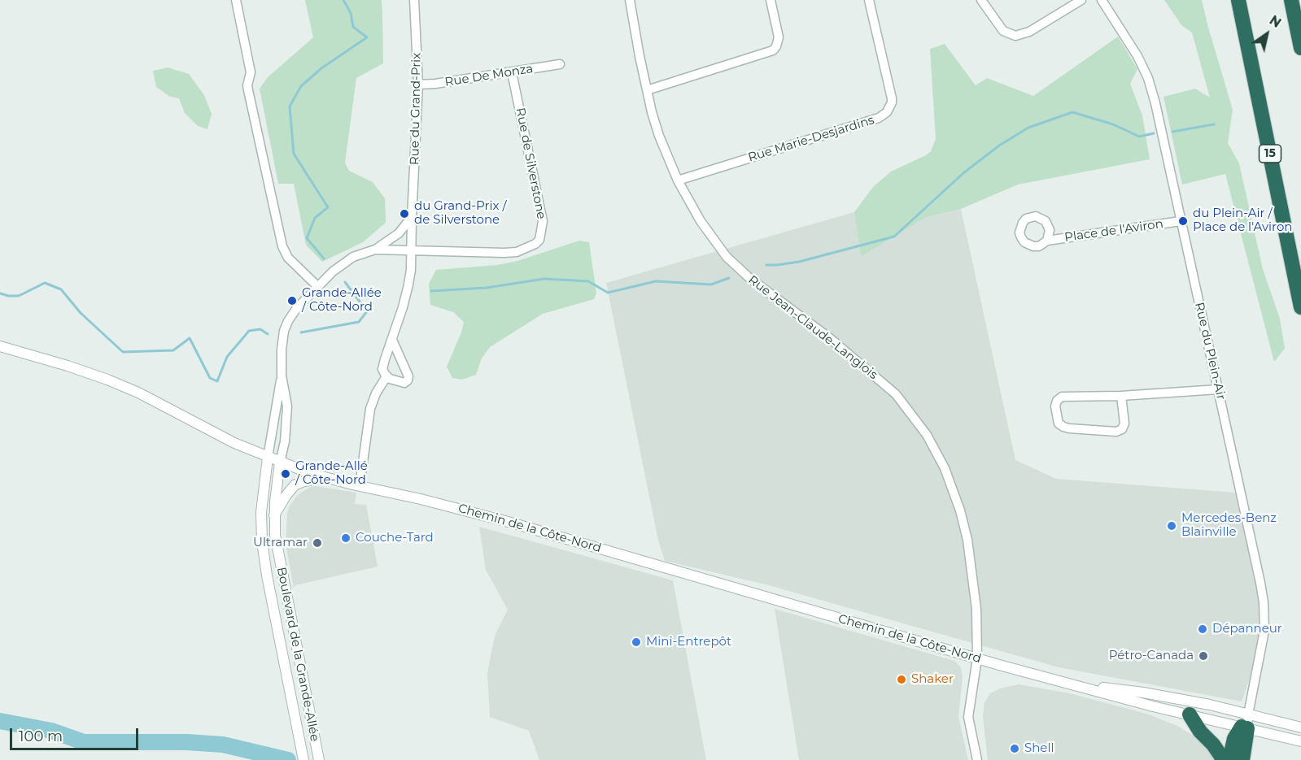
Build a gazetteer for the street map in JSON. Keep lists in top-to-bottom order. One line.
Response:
{"streets":{"highway":["15"],"street":["Rue De Monza","Rue du Grand-Prix","Rue Marie-Desjardins","Rue de Silverstone","Place de l'Aviron","Rue Jean-Claude-Langlois","Rue du Plein-Air","Chemin de la Côte-Nord","Boulevard de la Grande-Allée"]},"crossings":[["Rue De Monza","Rue du Grand-Prix"],["Rue De Monza","Rue de Silverstone"],["Rue du Grand-Prix","Rue de Silverstone"],["Rue du Grand-Prix","Boulevard de la Grande-Allée"],["Rue Marie-Desjardins","Rue Jean-Claude-Langlois"],["Rue de Silverstone","Boulevard de la Grande-Allée"],["Place de l'Aviron","Rue du Plein-Air"],["Rue Jean-Claude-Langlois","Chemin de la Côte-Nord"],["Rue du Plein-Air","Chemin de la Côte-Nord"],["Chemin de la Côte-Nord","Boulevard de la Grande-Allée"]],"places":["du Grand-Prix / de Silverstone","du Plein-Air / Place de l'Aviron","Grande-Allée / Côte-Nord","Grande-Allé / Côte-Nord","Mercedes-Benz Blainville","Couche-Tard","Ultramar","Dépanneur","Mini-Entrepôt","Pétro-Canada","Shaker","Shell"],"scale_bar":"100 m","north":"top right"}
